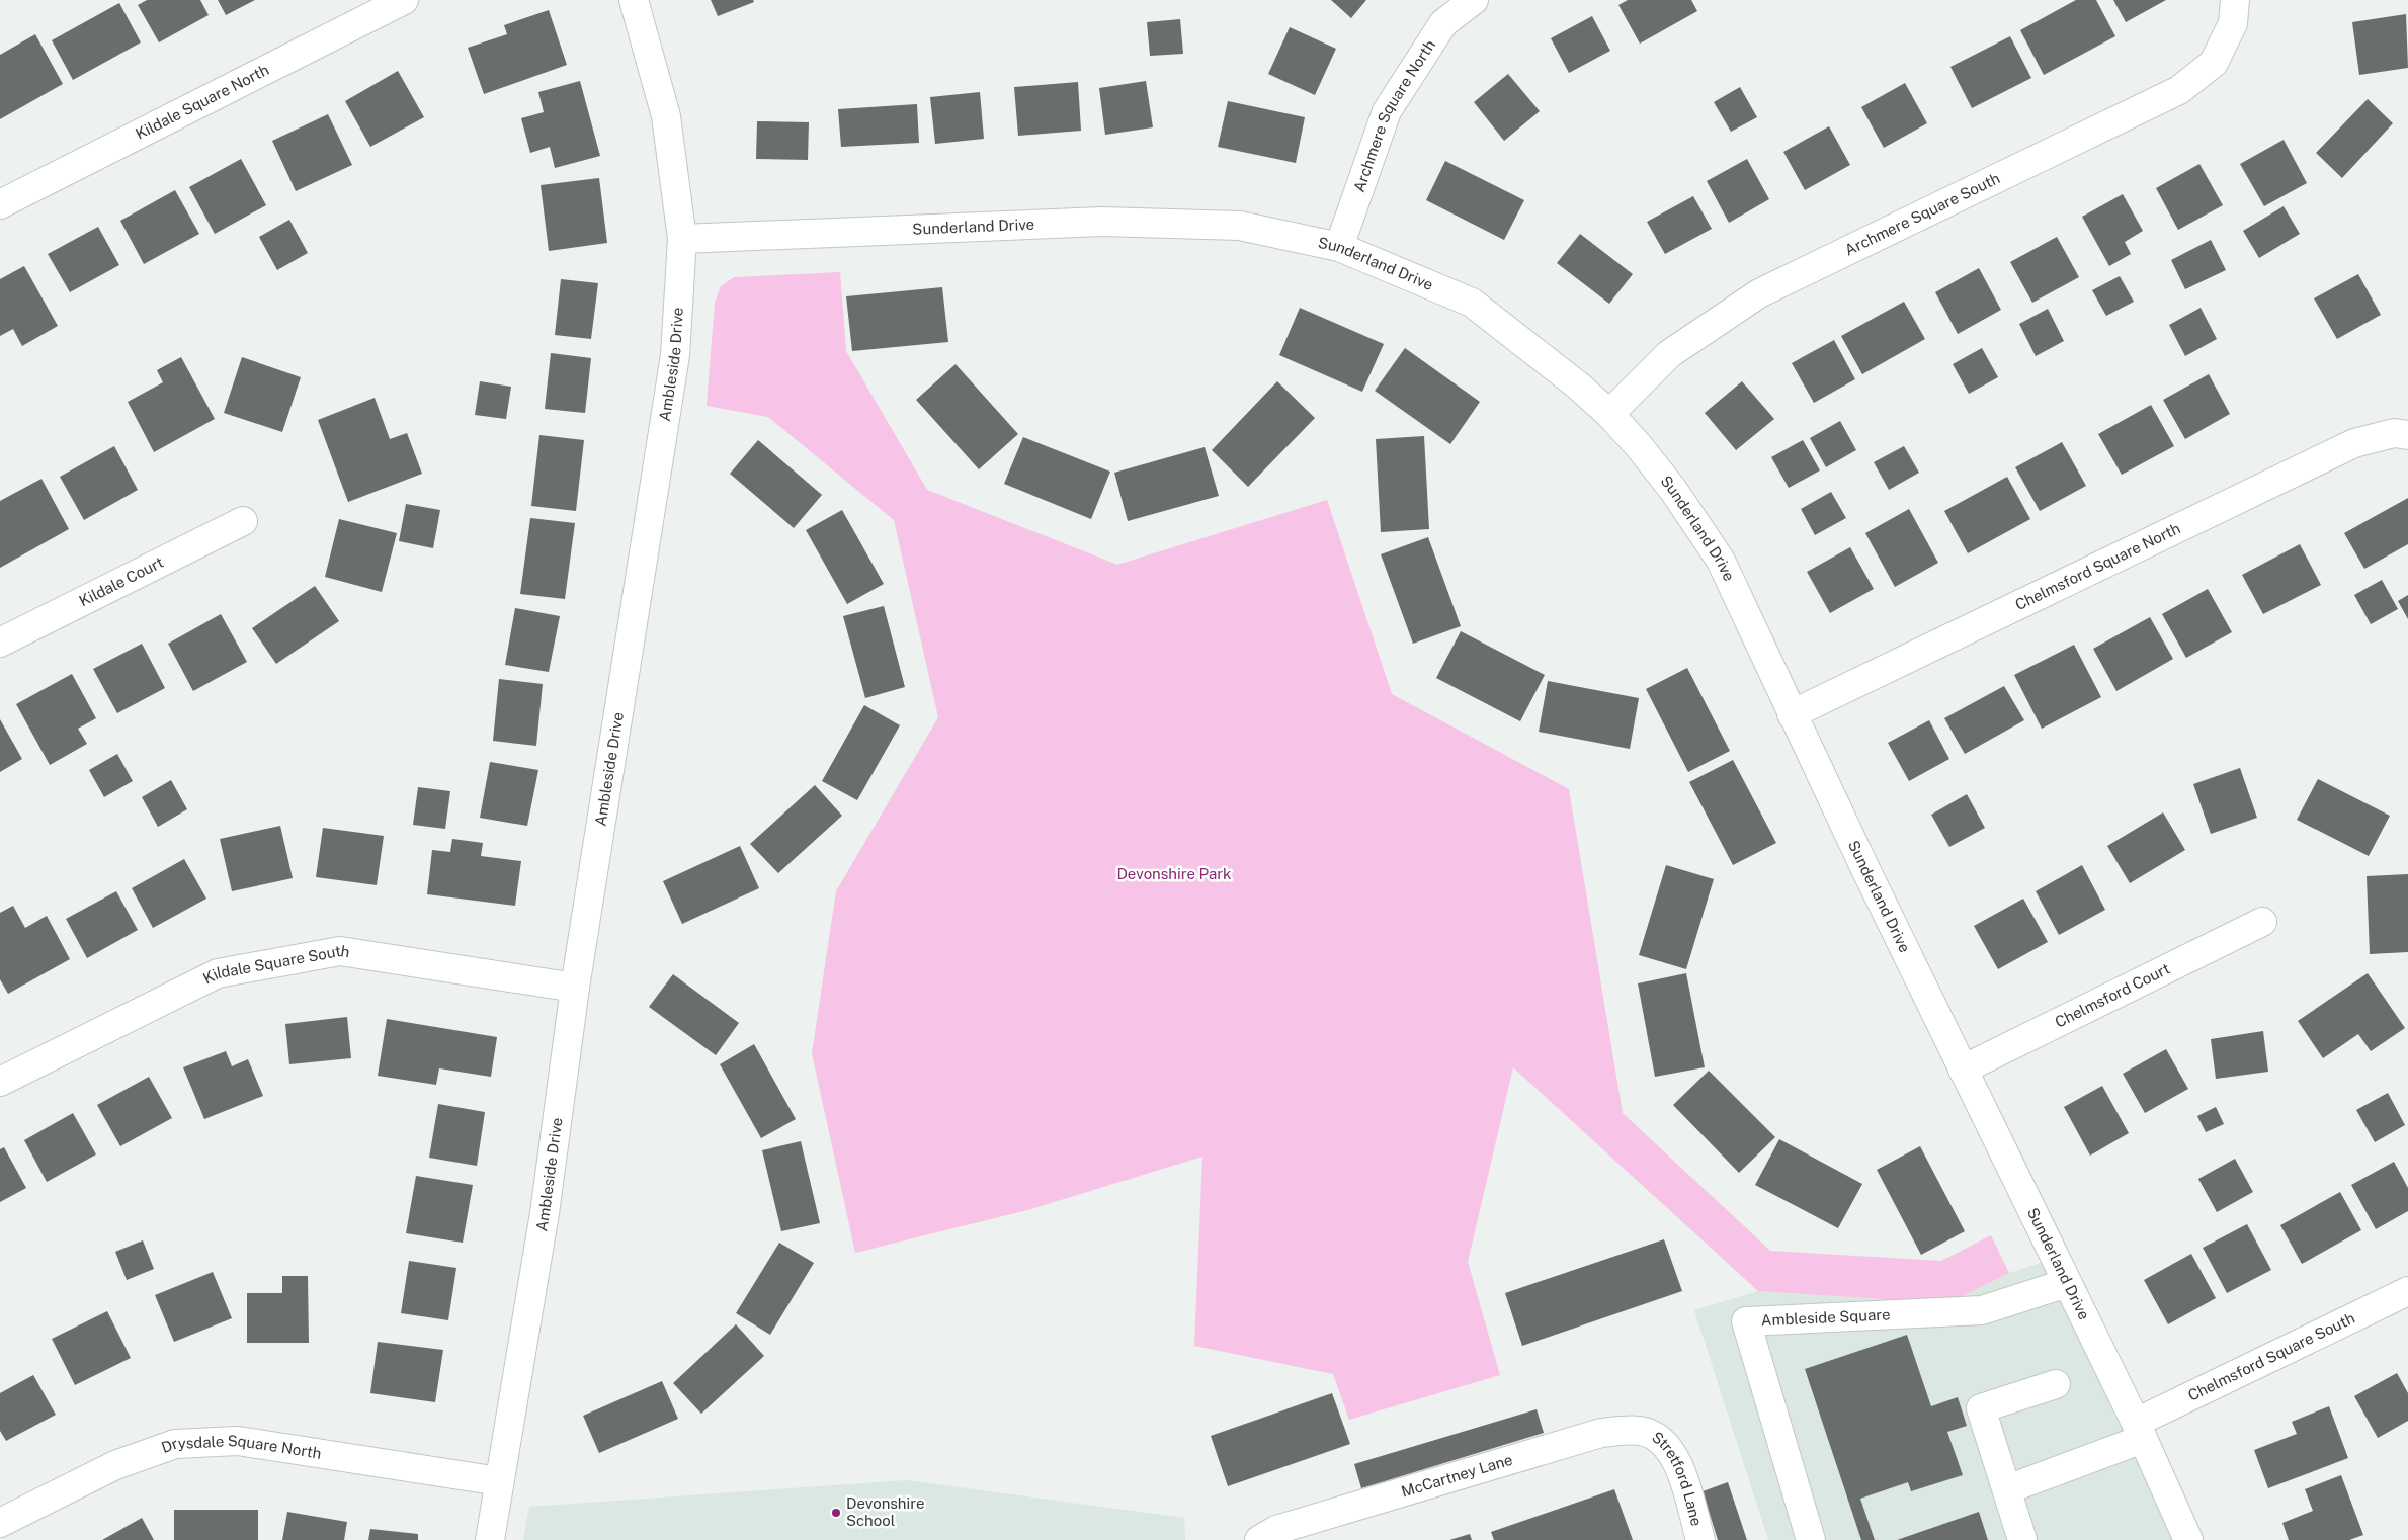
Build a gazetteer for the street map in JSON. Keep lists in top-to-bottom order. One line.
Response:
{"streets":{"street":["Kildale Square North","Archmere Square North","Archmere Square South","Sunderland Drive","Ambleside Drive","Chelmsford Square North","Kildale Court","Kildale Square South","Chelmsford Court","Ambleside Square","Chelmsford Square South","Drysdale Square North","McCartney Lane","Stretford Lane"]},"crossings":[["Archmere Square North","Sunderland Drive"],["Archmere Square South","Sunderland Drive"],["Sunderland Drive","Ambleside Drive"],["Sunderland Drive","Chelmsford Square North"],["Sunderland Drive","Chelmsford Court"],["Sunderland Drive","Ambleside Square"],["Sunderland Drive","Chelmsford Square South"],["Ambleside Drive","Kildale Square South"],["Ambleside Drive","Drysdale Square North"],["McCartney Lane","Stretford Lane"]],"parks":["Devonshire Park"],"places":["Devonshire School"]}
